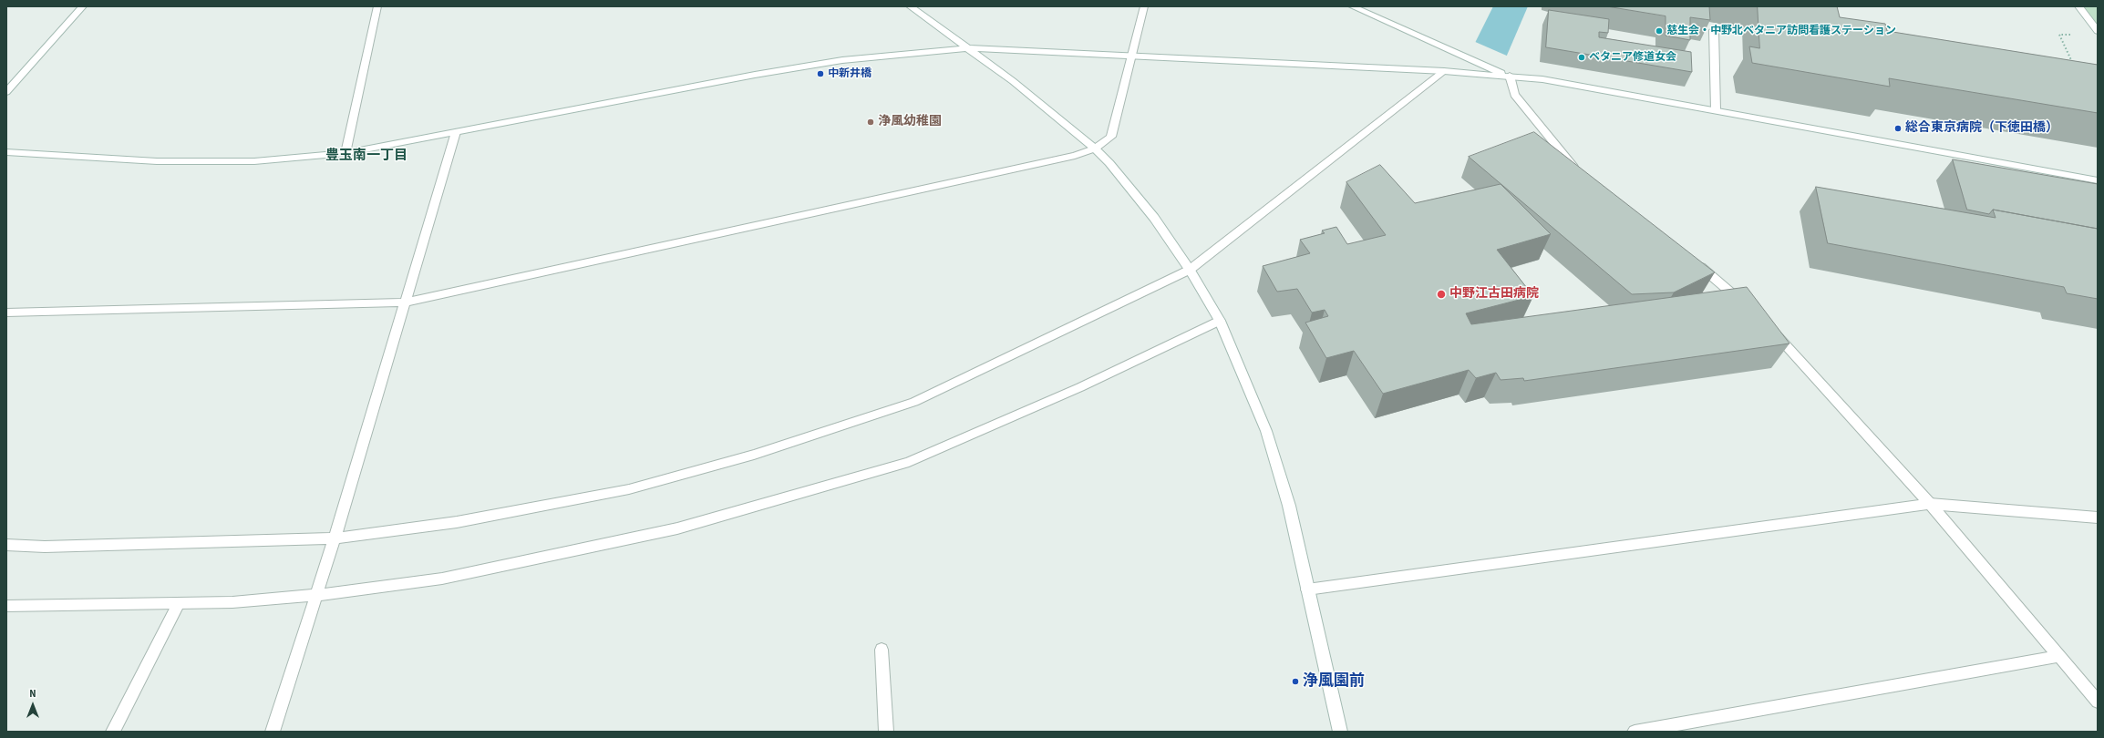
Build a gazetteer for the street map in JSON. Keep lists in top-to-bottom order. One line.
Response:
{"districts":["豊玉南一丁目"],"places":["慈生会・中野北ベタニア訪問看護ステーション","ベタニア修道女会","中新井橋","浄風幼稚園","総合東京病院（下徳田橋）","中野江古田病院","浄風園前"],"north":"top"}
